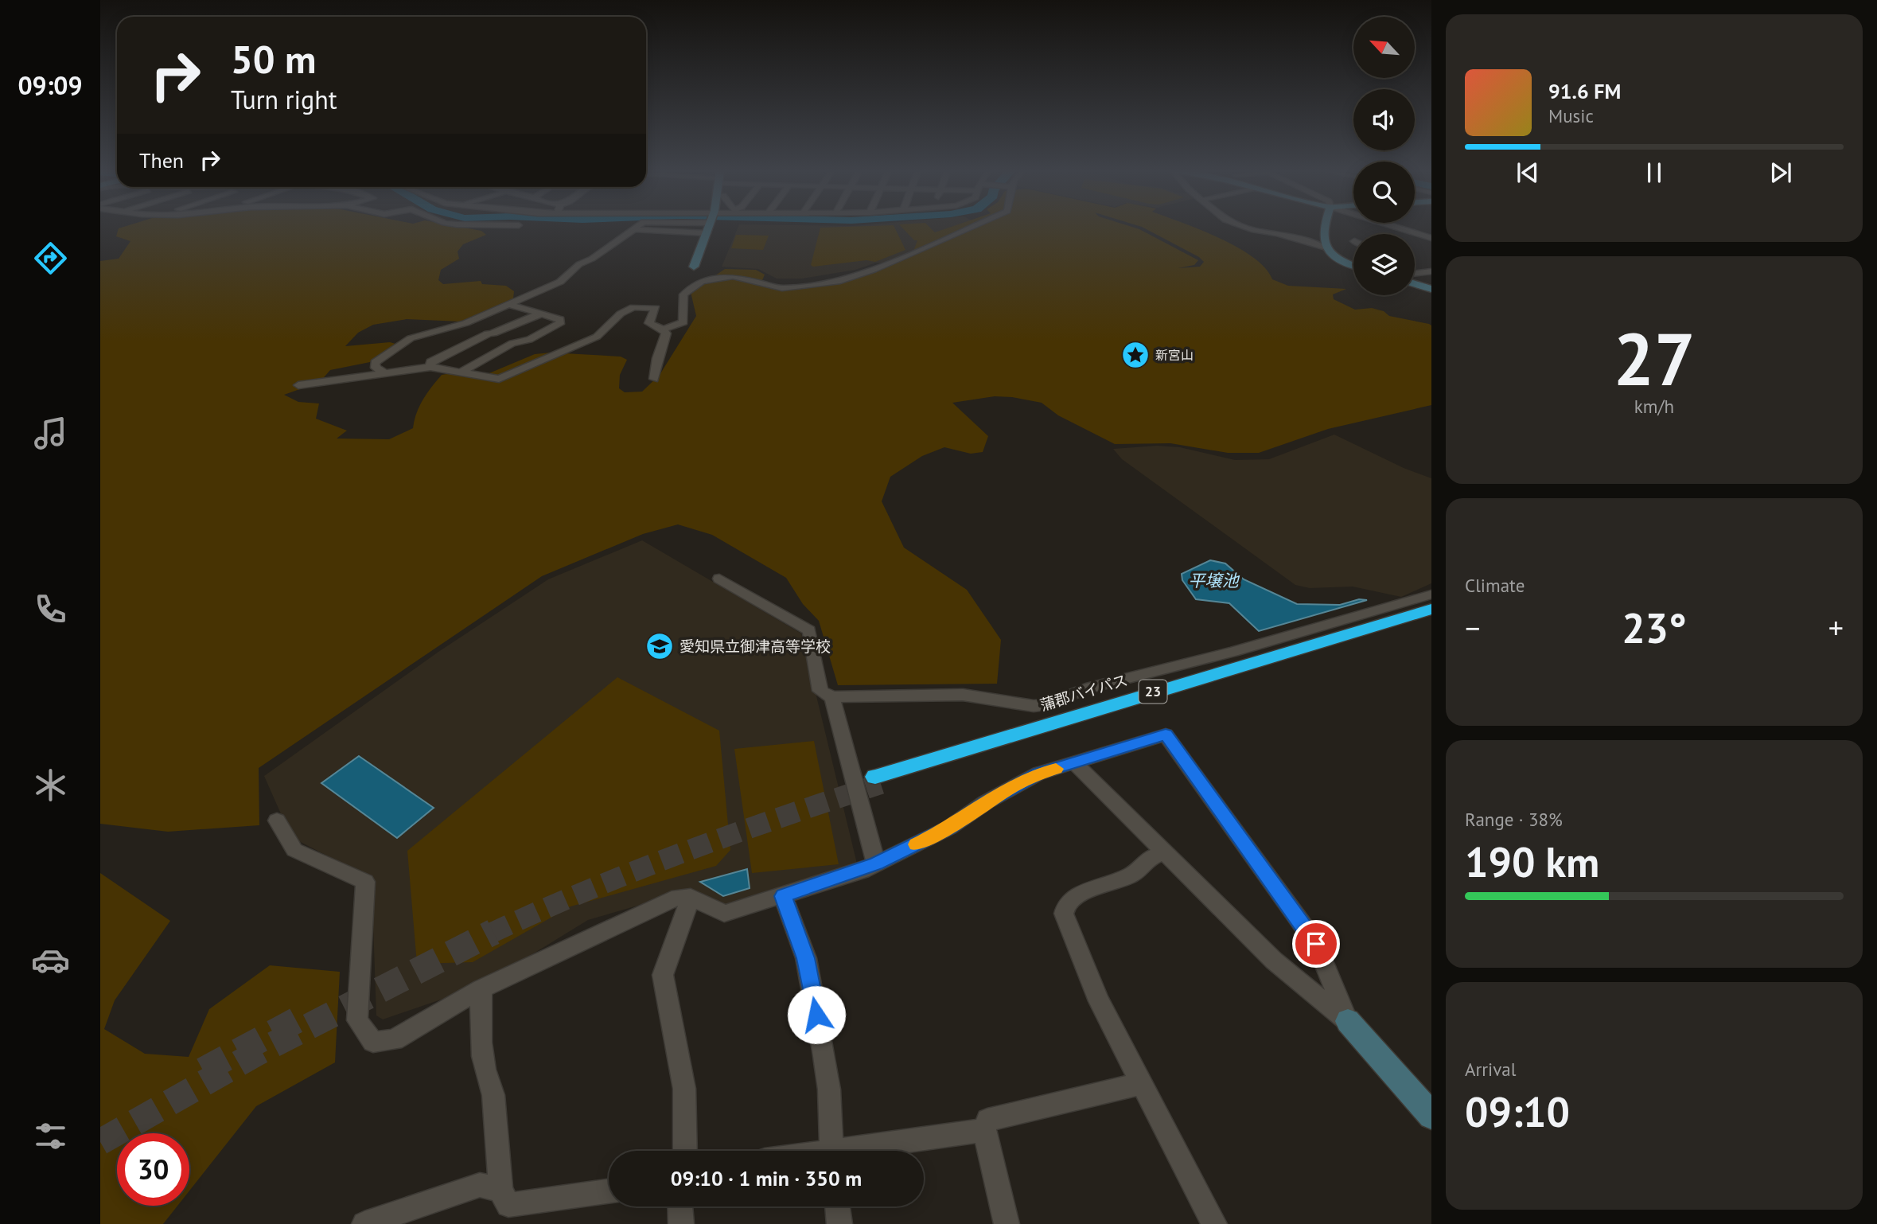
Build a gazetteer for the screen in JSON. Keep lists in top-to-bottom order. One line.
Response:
{"streets":{"highway":["23","蒲郡バイパス"]},"water":["平壌池"],"places":{"place":["新宮山"],"school or university":["愛知県立御津高等学校"]},"north":"top left","page":{"tabs":"09:09","turn":["50 m","Turn right"],"song":["91.6 FM","Music"],"then":"Then","tile":[["27","km/h"],"Climate",["Range · 38%","190 km"],["Arrival","09:10"]],"heat":["−","23°","+"],"limit":"30","trip":"09:10 · 1 min · 350 m"}}
